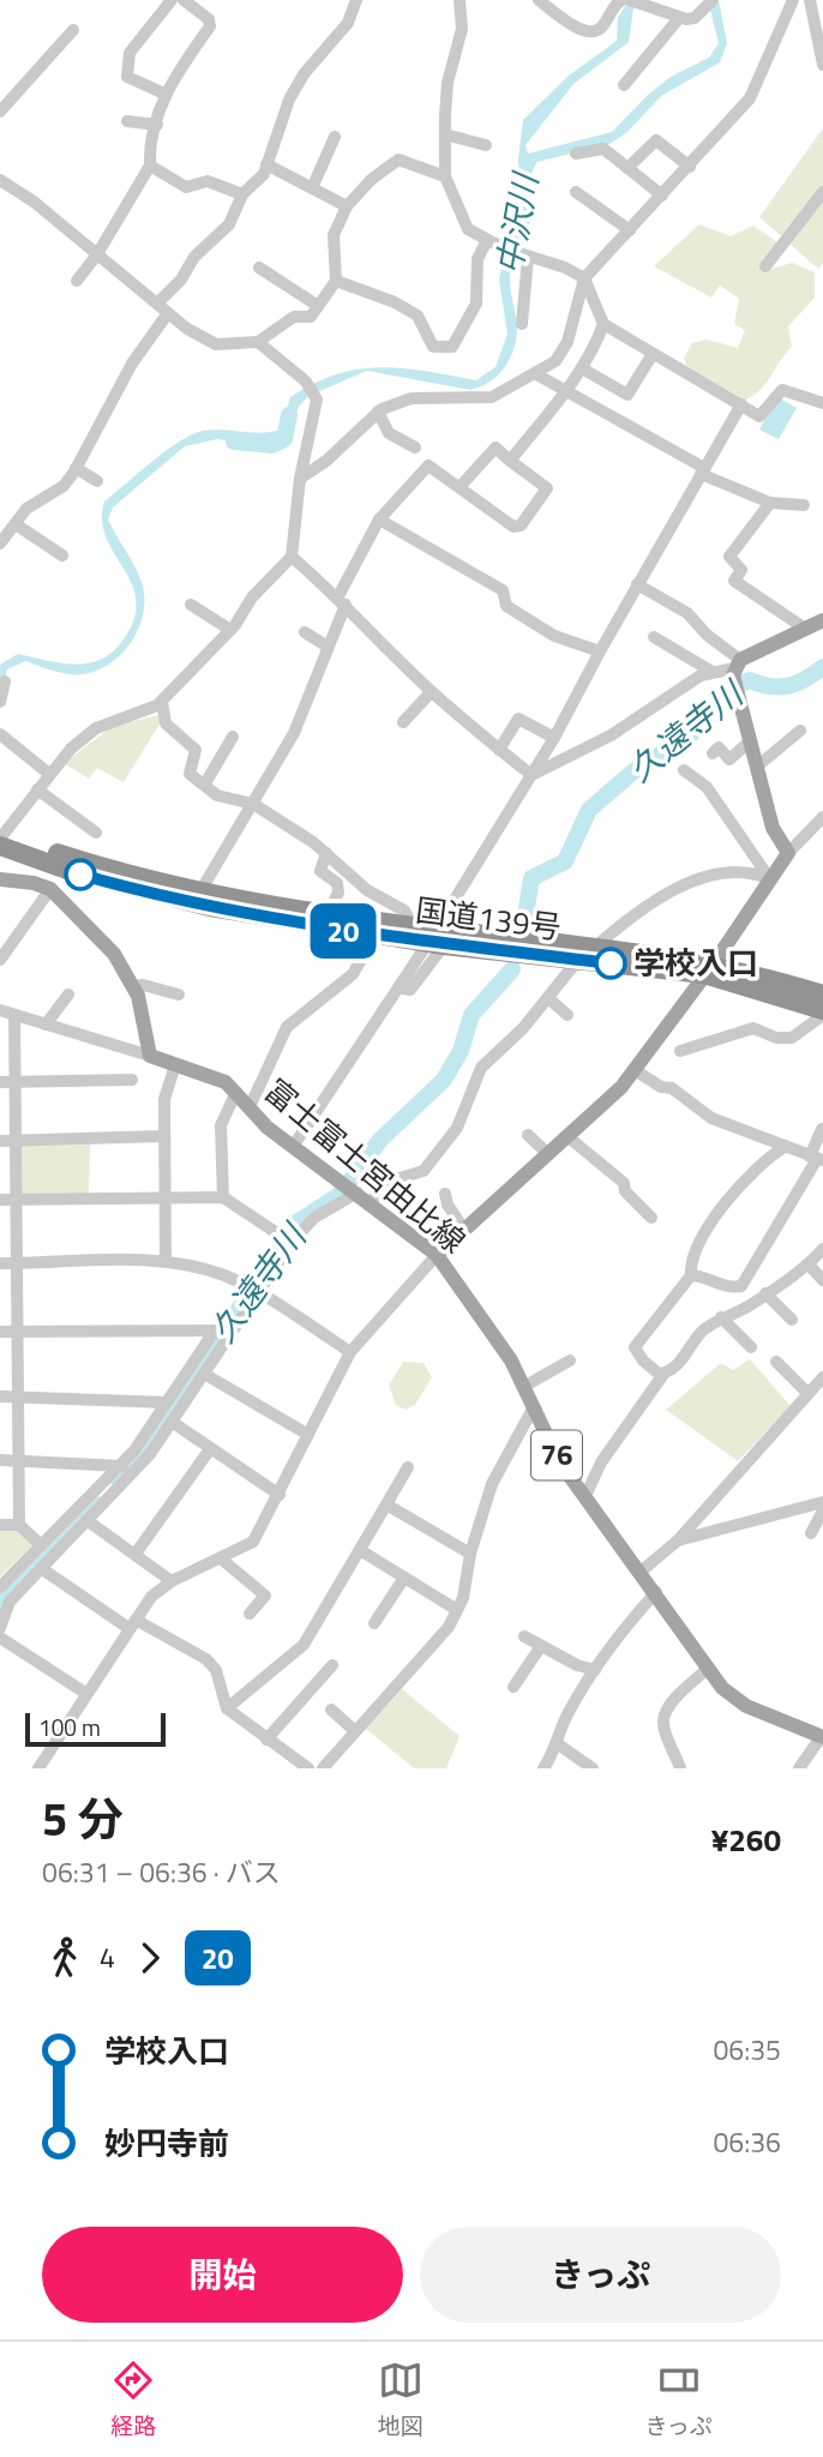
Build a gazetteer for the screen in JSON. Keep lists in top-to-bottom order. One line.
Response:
{"streets":{"highway":["国道139号"],"main road":["富士富士宮由比線","76"]},"water":["中沢川","久遠寺川"],"places":["学校入口"],"lines":["bus line 20"],"scale_bar":"100 m","page":{"on_map":"20","scale":"100 m","heading":["5 分","06:31 – 06:36 · バス","¥260"],"legs":["4","20"],"list":[{"name":"学校入口","value":"06:35"},{"name":"妙円寺前","value":"06:36"}],"buttons":["開始","きっぷ"],"tabs":["経路","地図","きっぷ"]}}
